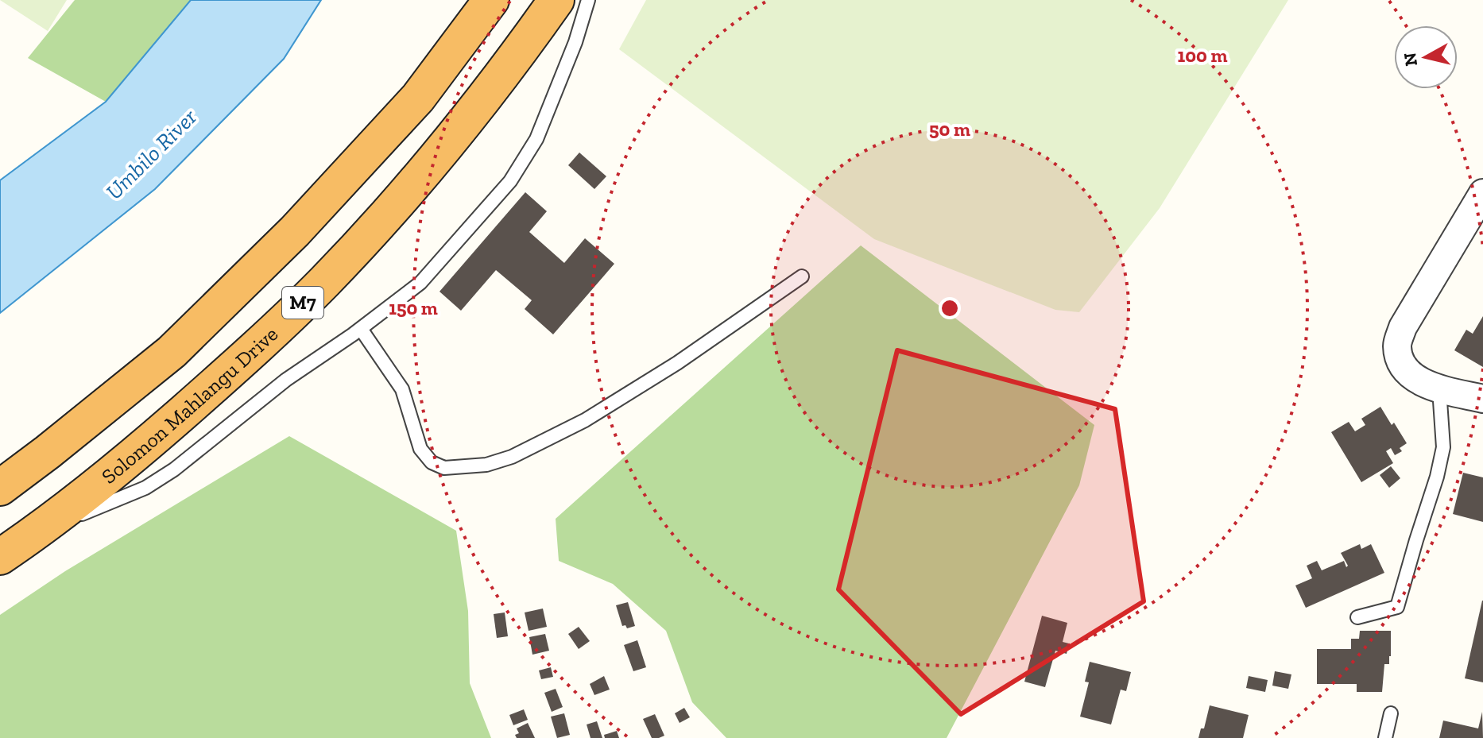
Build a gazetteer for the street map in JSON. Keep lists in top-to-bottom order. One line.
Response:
{"streets":{"highway":["M7","Solomon Mahlangu Drive"]},"water":["Umbilo River"],"north":"left","rings":["100 m","50 m","150 m"]}
